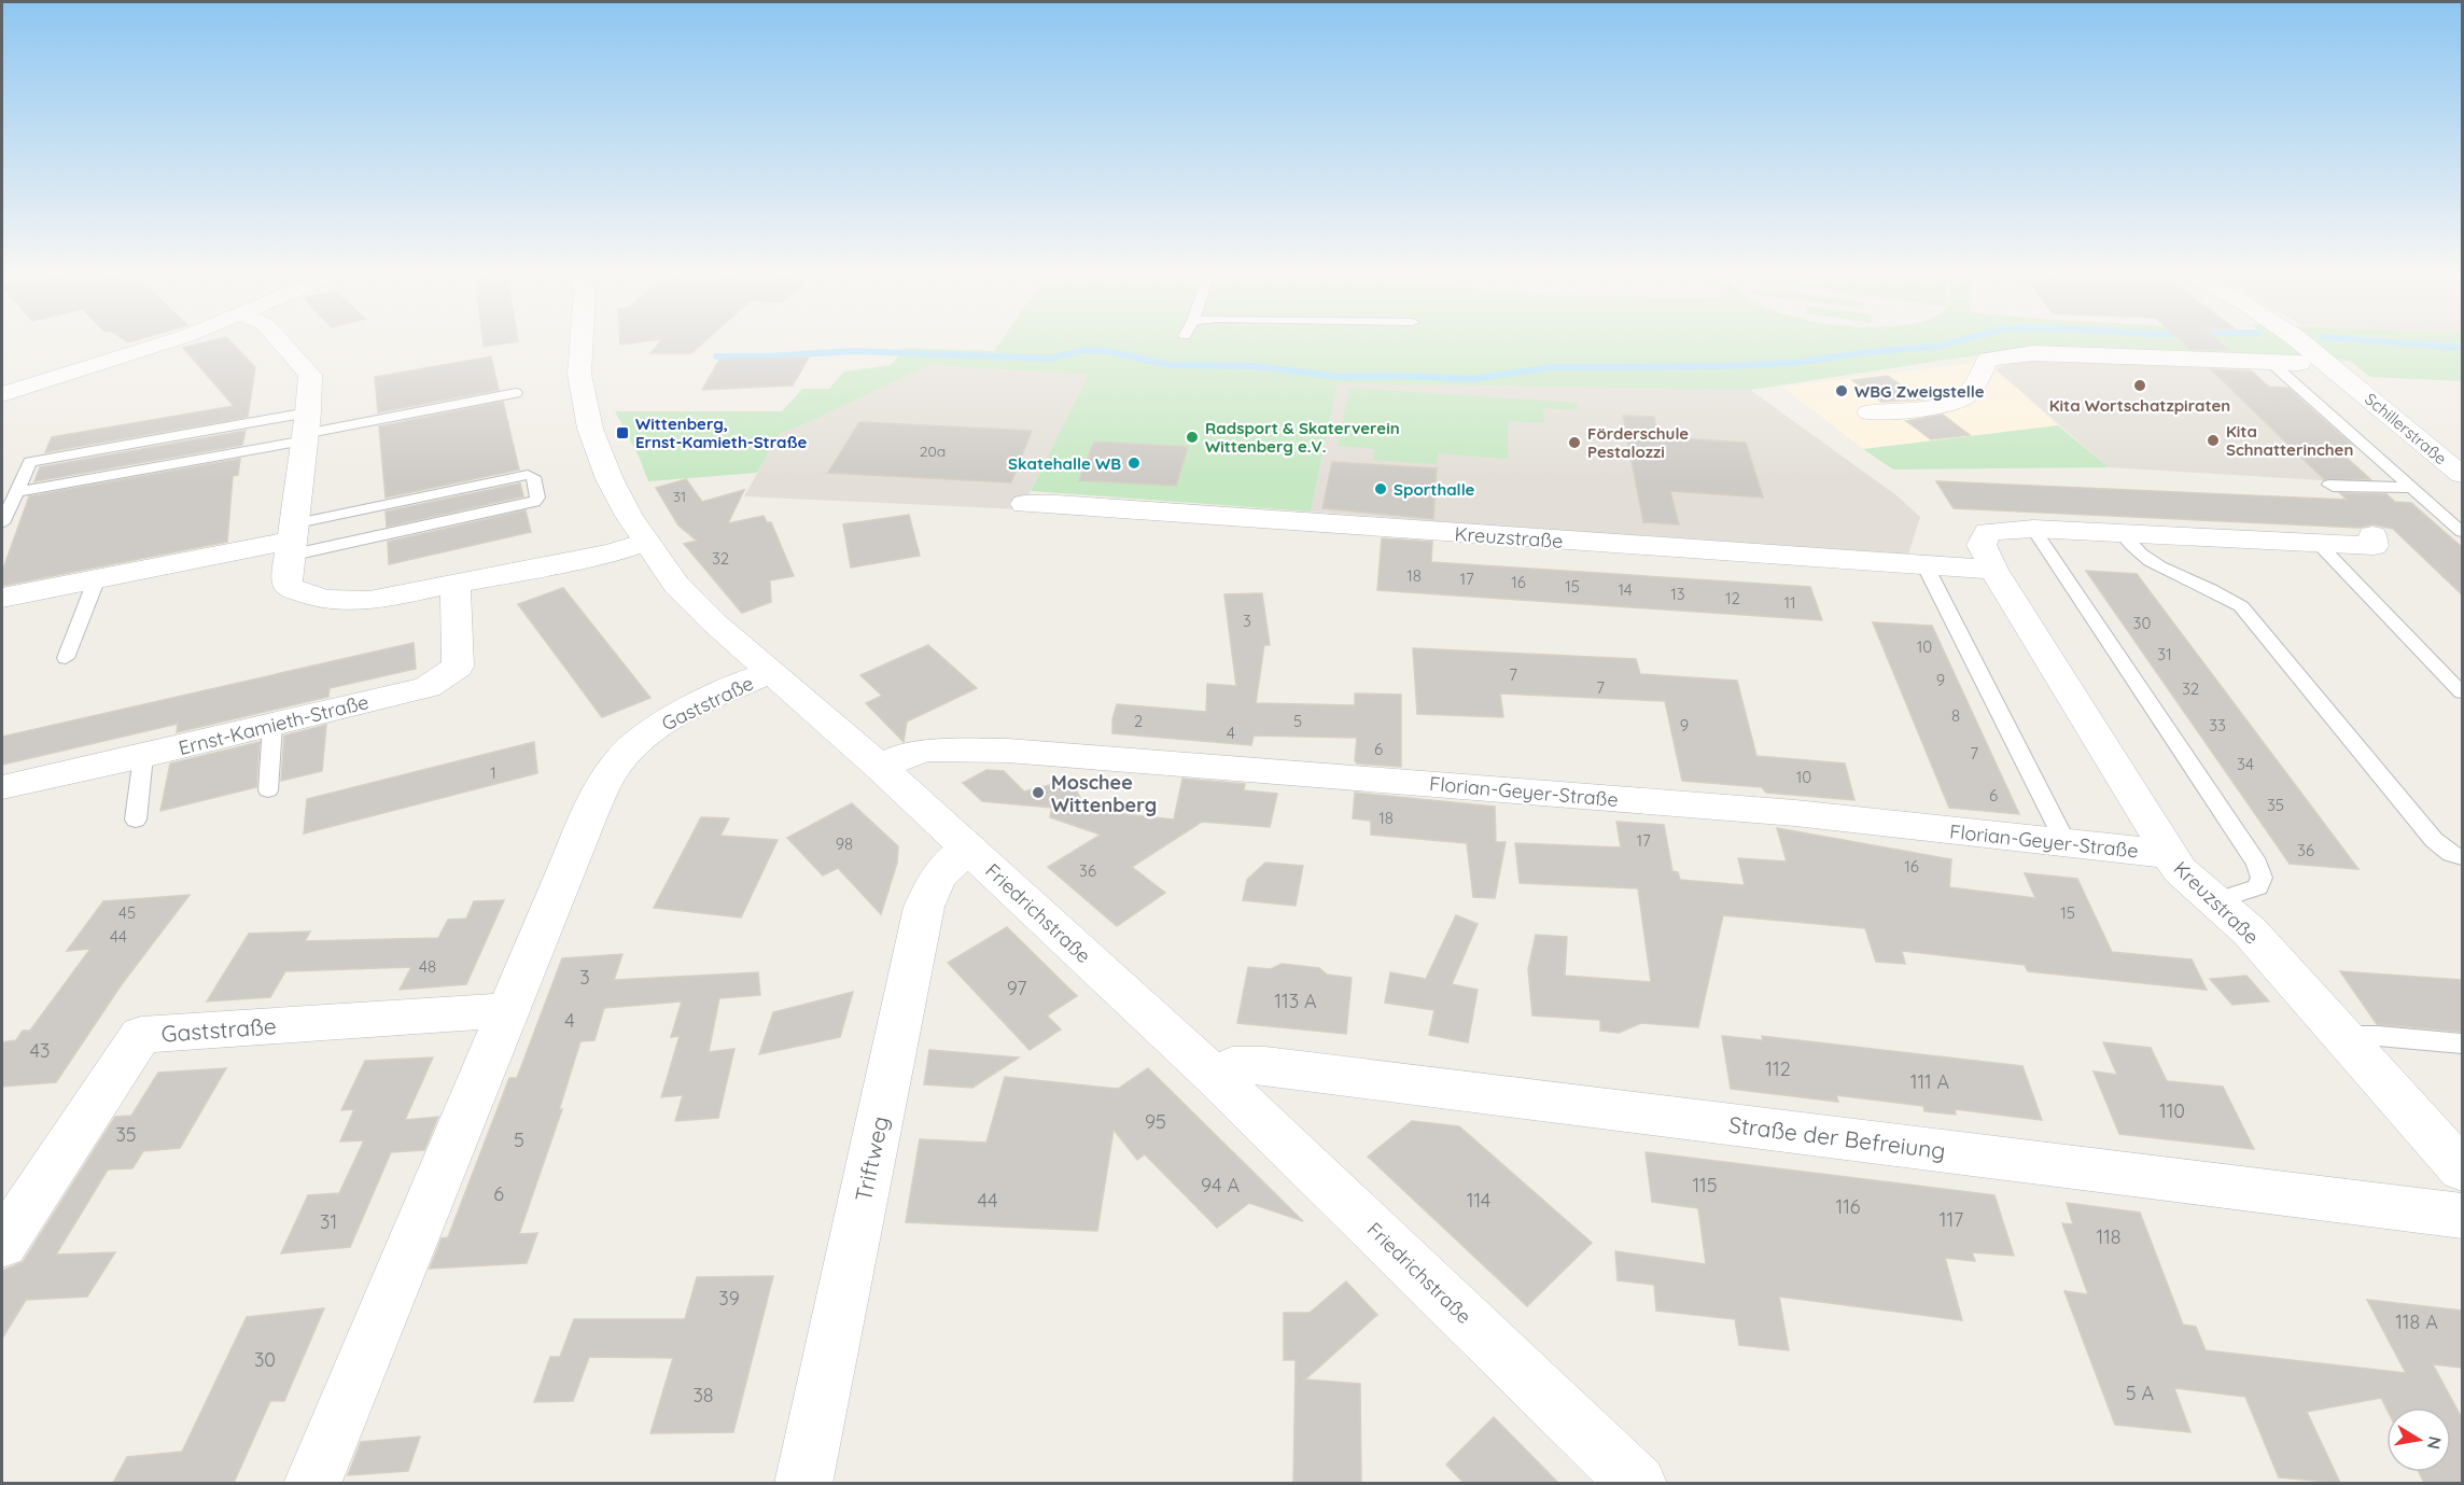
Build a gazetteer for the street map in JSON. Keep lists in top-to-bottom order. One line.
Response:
{"streets":{"street":["Schillerstraße","Kreuzstraße","Gaststraße","Ernst-Kamieth-Straße","Florian-Geyer-Straße","Friedrichstraße","Straße der Befreiung","Triftweg"]},"crossings":[["Kreuzstraße","Florian-Geyer-Straße"],["Gaststraße","Friedrichstraße"],["Florian-Geyer-Straße","Friedrichstraße"],["Friedrichstraße","Straße der Befreiung"],["Friedrichstraße","Triftweg"]],"places":{"other":["Kita Wortschatzpiraten","WBG Zweigstelle","Radsport & Skaterverein Wittenberg e.V.","Kita Schnatterinchen","Förderschule Pestalozzi","Skatehalle WB","Sporthalle","Moschee Wittenberg"],"transit":["Wittenberg, Ernst-Kamieth-Straße"]},"house_numbers":["20a","31","32","18","17","16","15","14","13","12","11","3","30","10","31","7","9","7","32","8","2","5","9","33","4","6","7","34","1","10","6","35","18","17","98","36","16","36","45","15","44","48","3","97","113 A","4","43","112","111 A","110","95","35","5","94 A","115","6","44","114","116","117","31","118","39","118 A","30","5 A","38"],"north":"right"}
